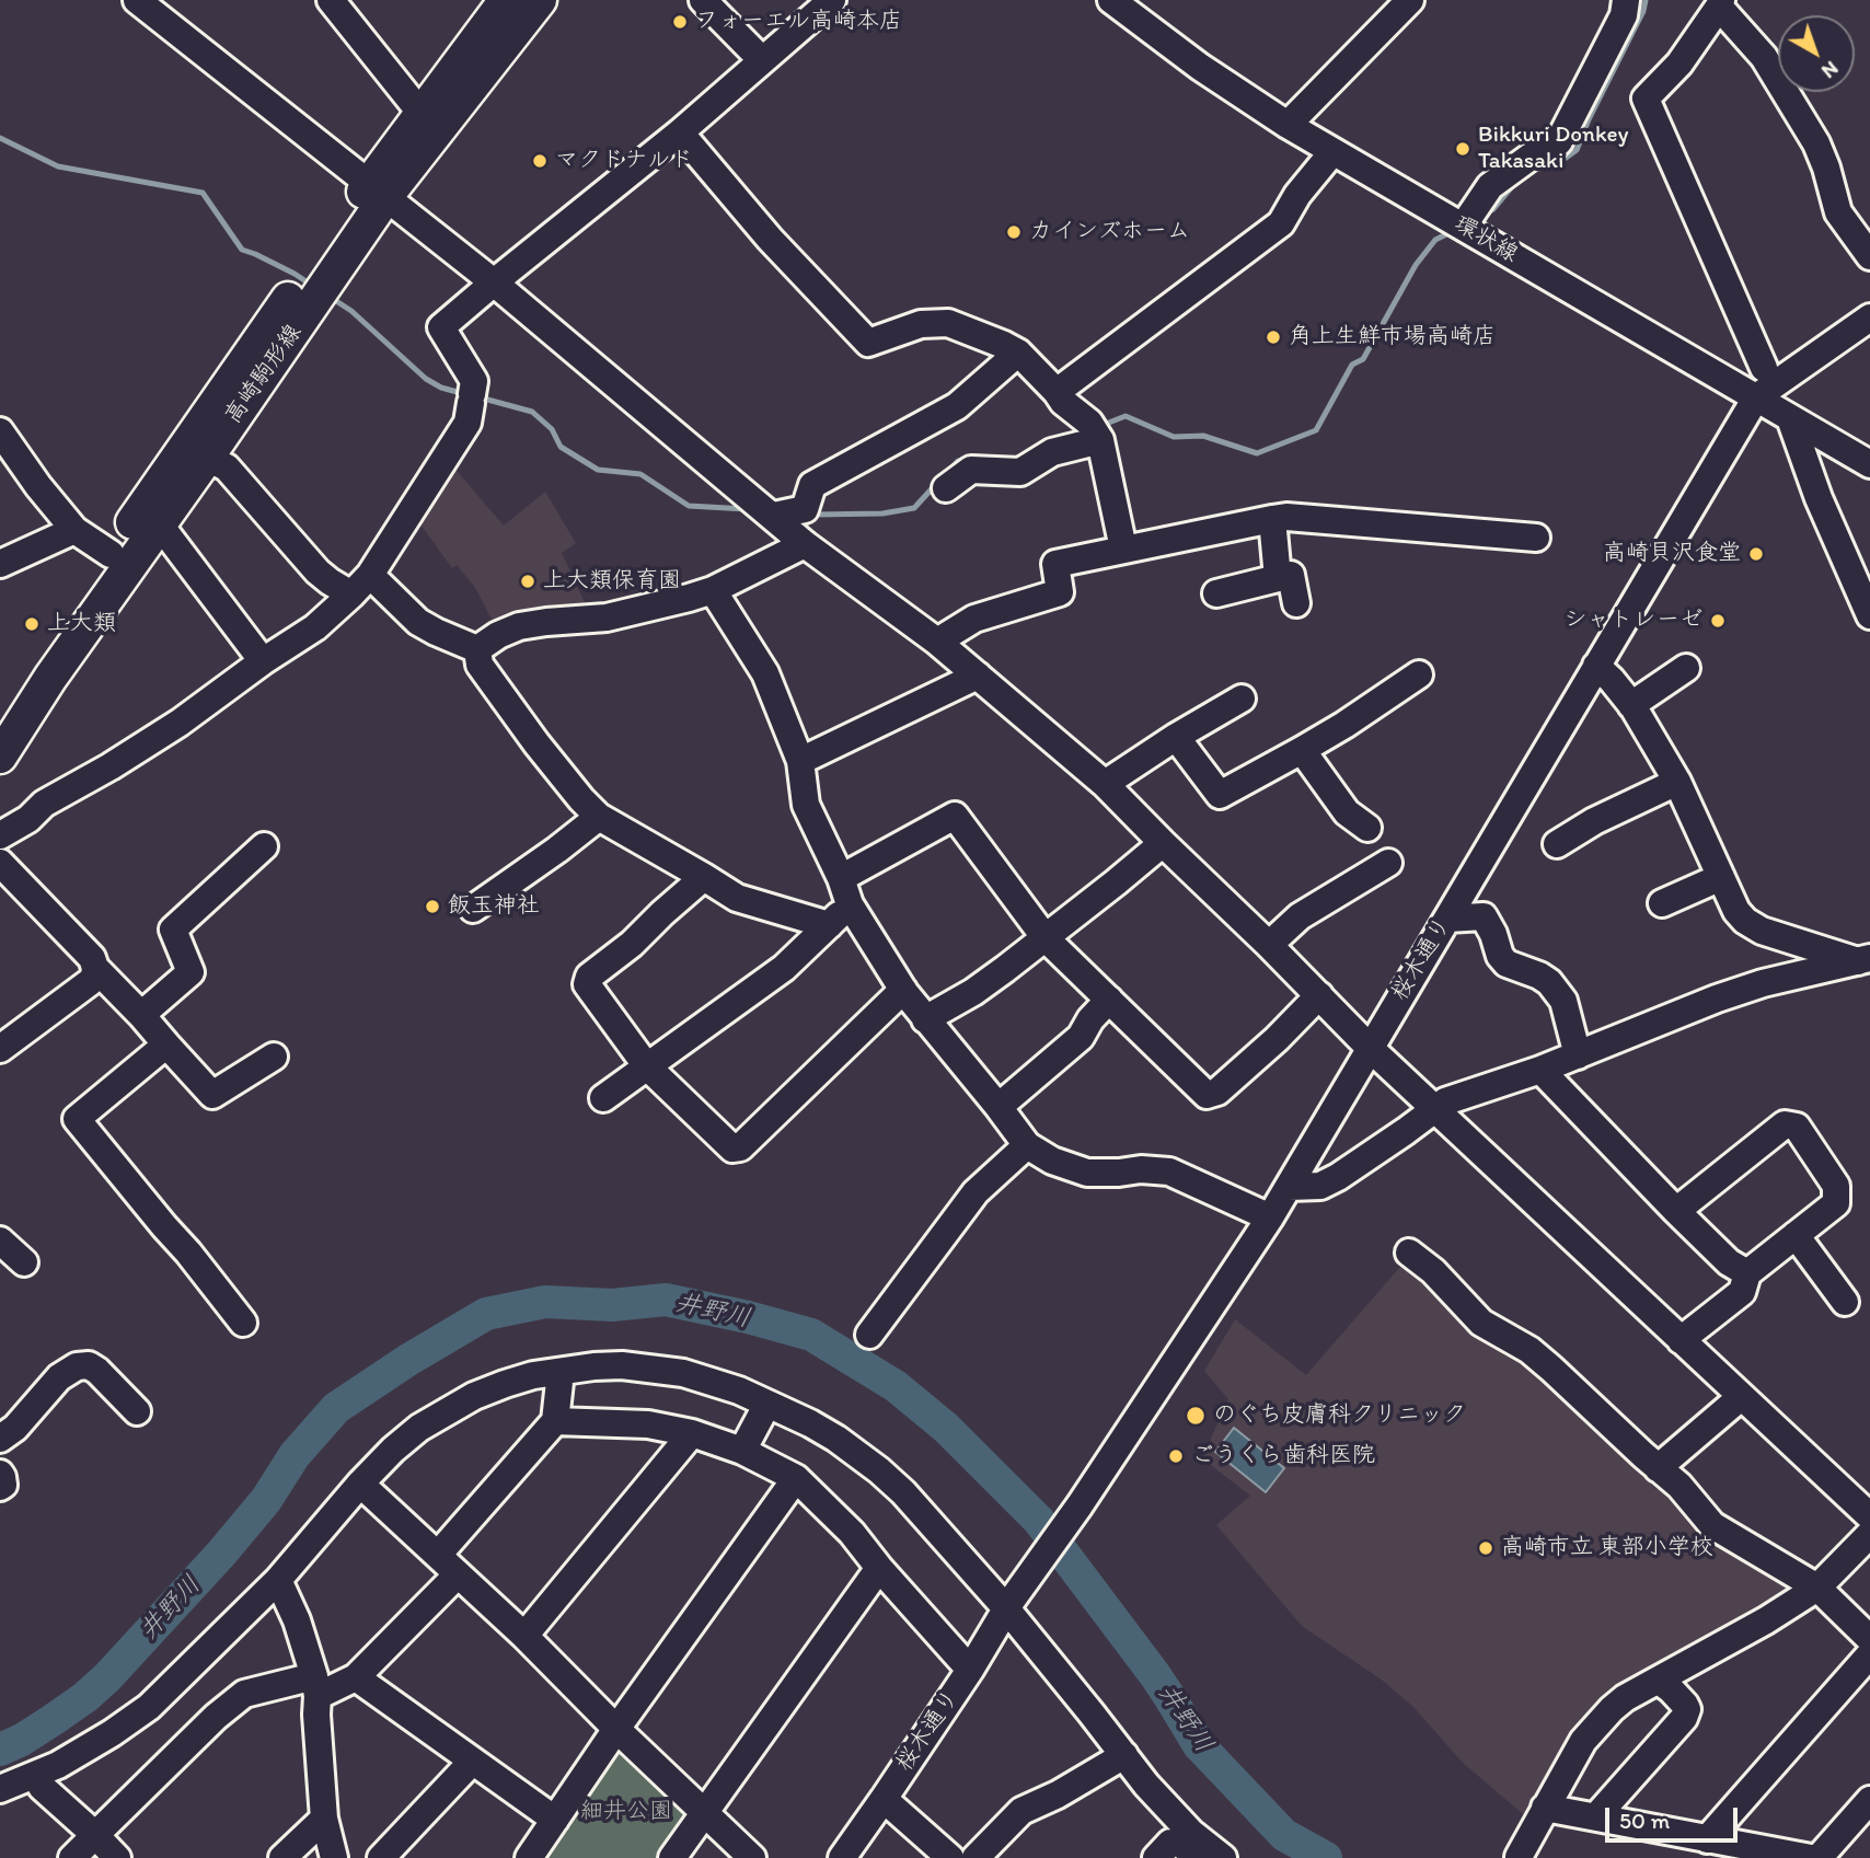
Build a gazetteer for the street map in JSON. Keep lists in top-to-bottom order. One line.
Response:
{"streets":{"main road":["高崎駒形線"],"street":["環状線","桜木通り"]},"crossings":[["環状線","桜木通り"]],"water":["井野川"],"parks":["細井公園"],"places":["フォーエル高崎本店","Bikkuri Donkey Takasaki","マクドナルド","カインズホーム","角上生鮮市場高崎店","高崎貝沢食堂","上大類保育園","シャトレーゼ","上大類","飯玉神社","のぐち皮膚科クリニック","ごうくら歯科医院","高崎市立 東部小学校"],"scale_bar":"50 m","north":"bottom right"}
